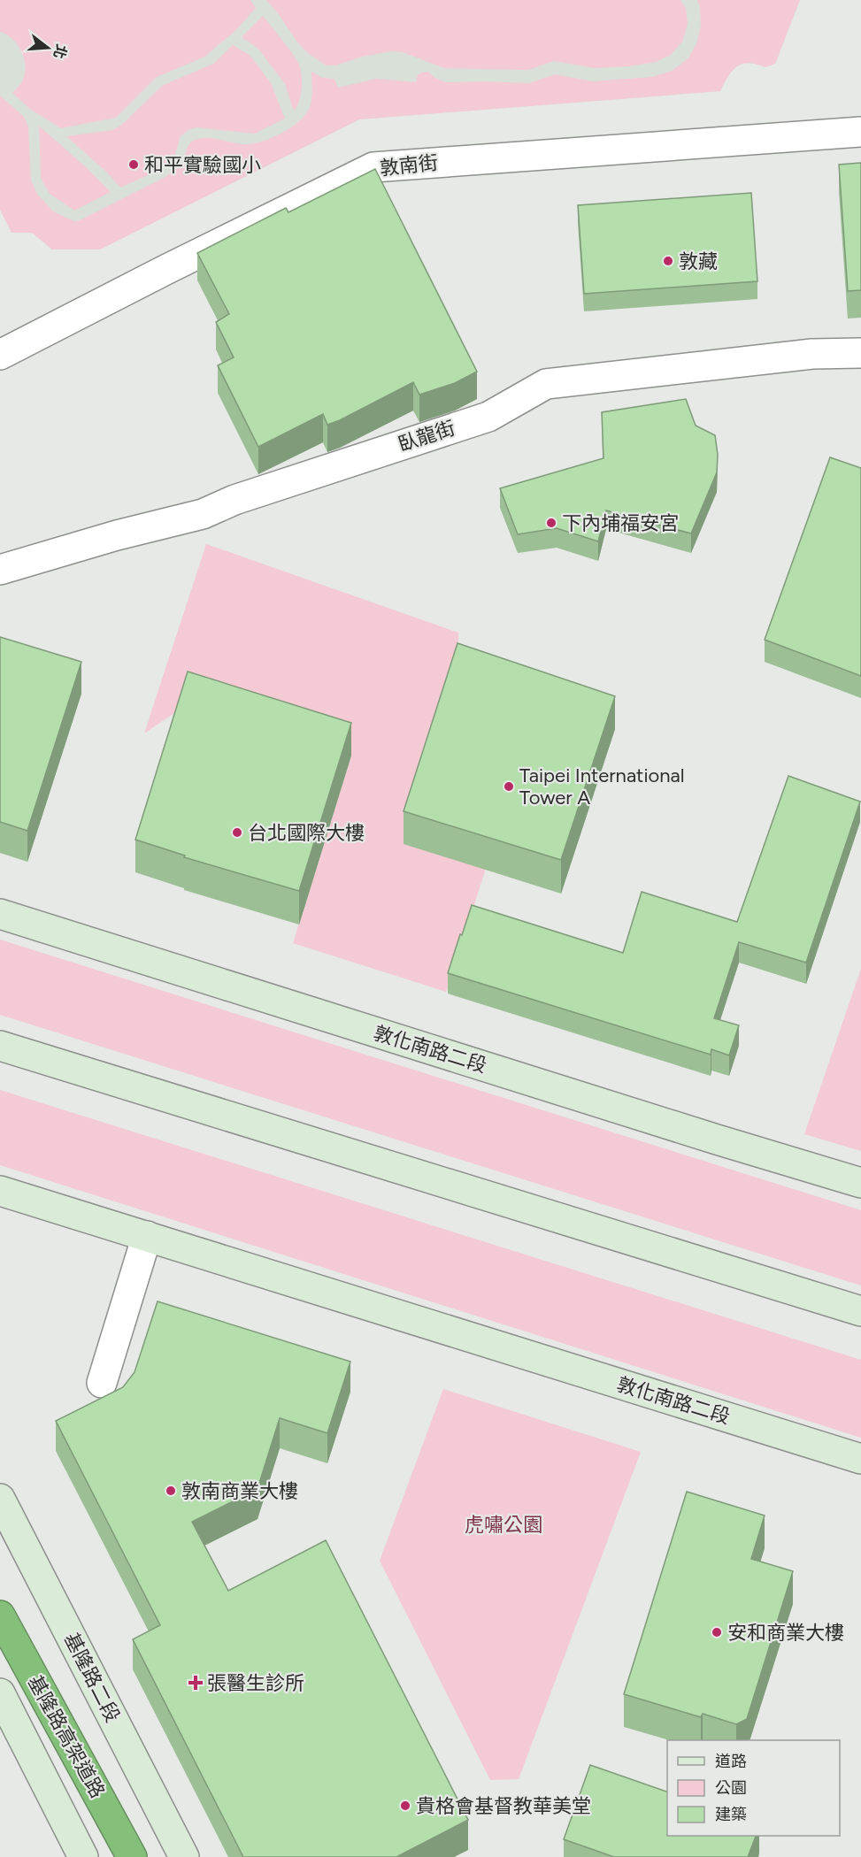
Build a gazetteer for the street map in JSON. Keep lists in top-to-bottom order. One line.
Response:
{"streets":{"highway":["基隆路高架道路"],"main road":["敦化南路二段","基隆路二段"],"street":["敦南街","臥龍街"]},"parks":["虎嘯公園"],"places":{"other":["和平實驗國小","敦藏","下內埔福安宮","Taipei International Tower A","台北國際大樓","敦南商業大樓","安和商業大樓","貴格會基督教華美堂"],"health":["張醫生診所"]},"legend":["道路","公園","建築"],"north":"right"}
